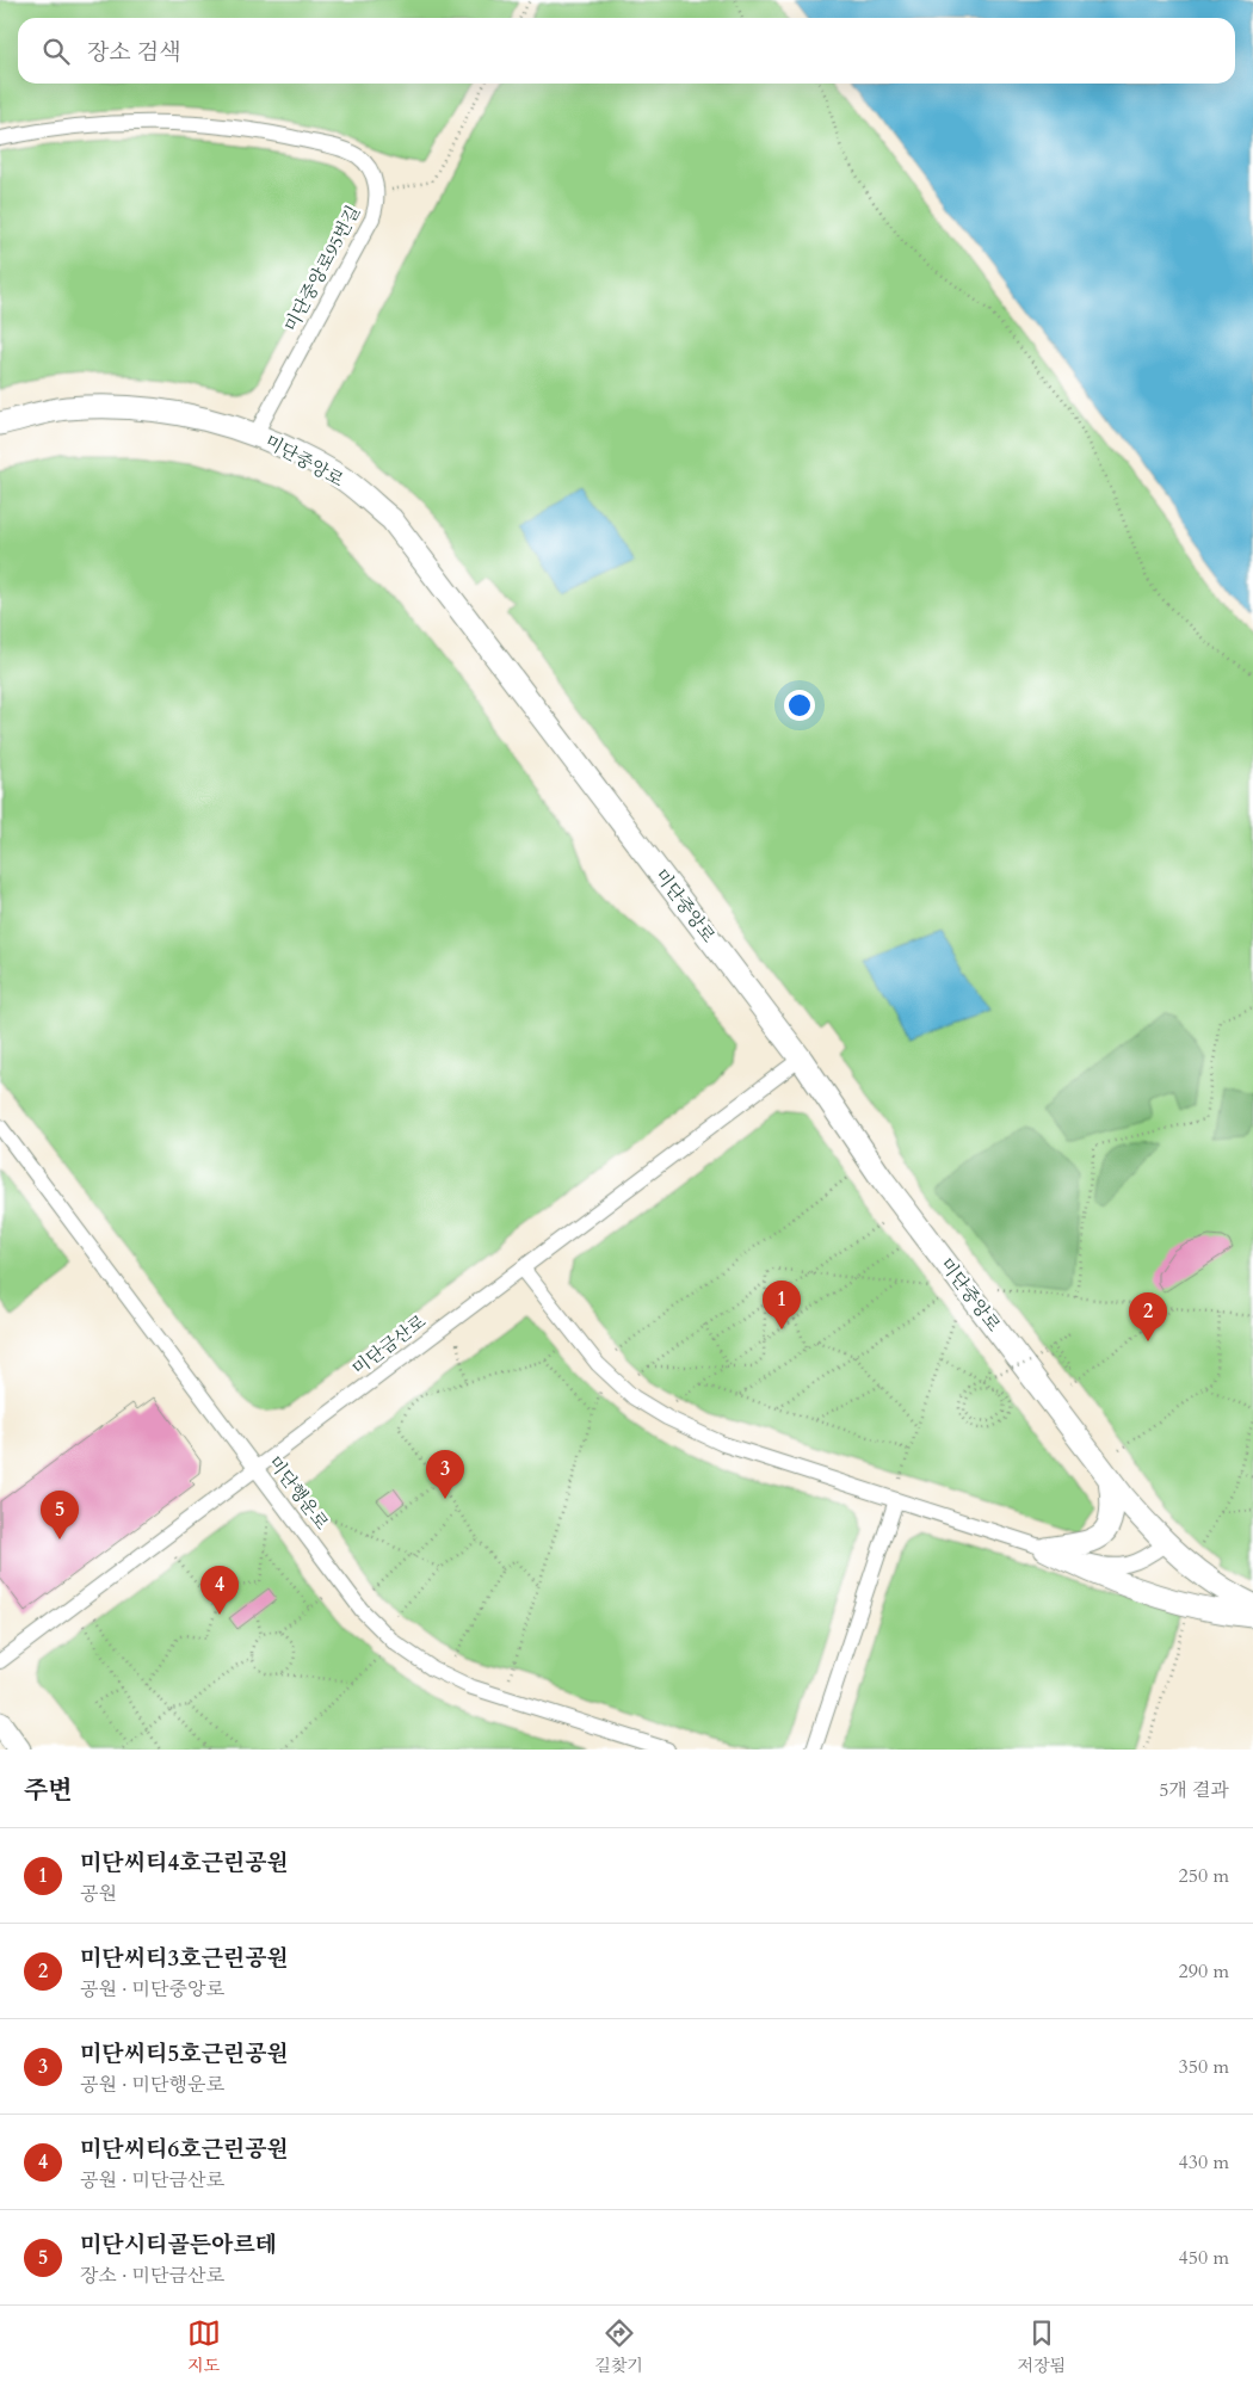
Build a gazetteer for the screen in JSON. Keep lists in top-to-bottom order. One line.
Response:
{"streets":{"street":["미단중앙로95번길","미단중앙로","미단금산로","미단행운로"]},"crossings":[["미단중앙로95번길","미단중앙로"],["미단중앙로","미단금산로"],["미단금산로","미단행운로"]],"page":{"search":"장소 검색","pins":["1","2","3","5","4"],"heading":["주변","5개 결과"],"list":[{"mark":"1","name":"미단씨티4호근린공원","note":"공원","value":"250 m"},{"mark":"2","name":"미단씨티3호근린공원","note":"공원 · 미단중앙로","value":"290 m"},{"mark":"3","name":"미단씨티5호근린공원","note":"공원 · 미단행운로","value":"350 m"},{"mark":"4","name":"미단씨티6호근린공원","note":"공원 · 미단금산로","value":"430 m"},{"mark":"5","name":"미단시티골든아르테","note":"장소 · 미단금산로","value":"450 m"}],"nav":["지도","길찾기","저장됨"]}}
